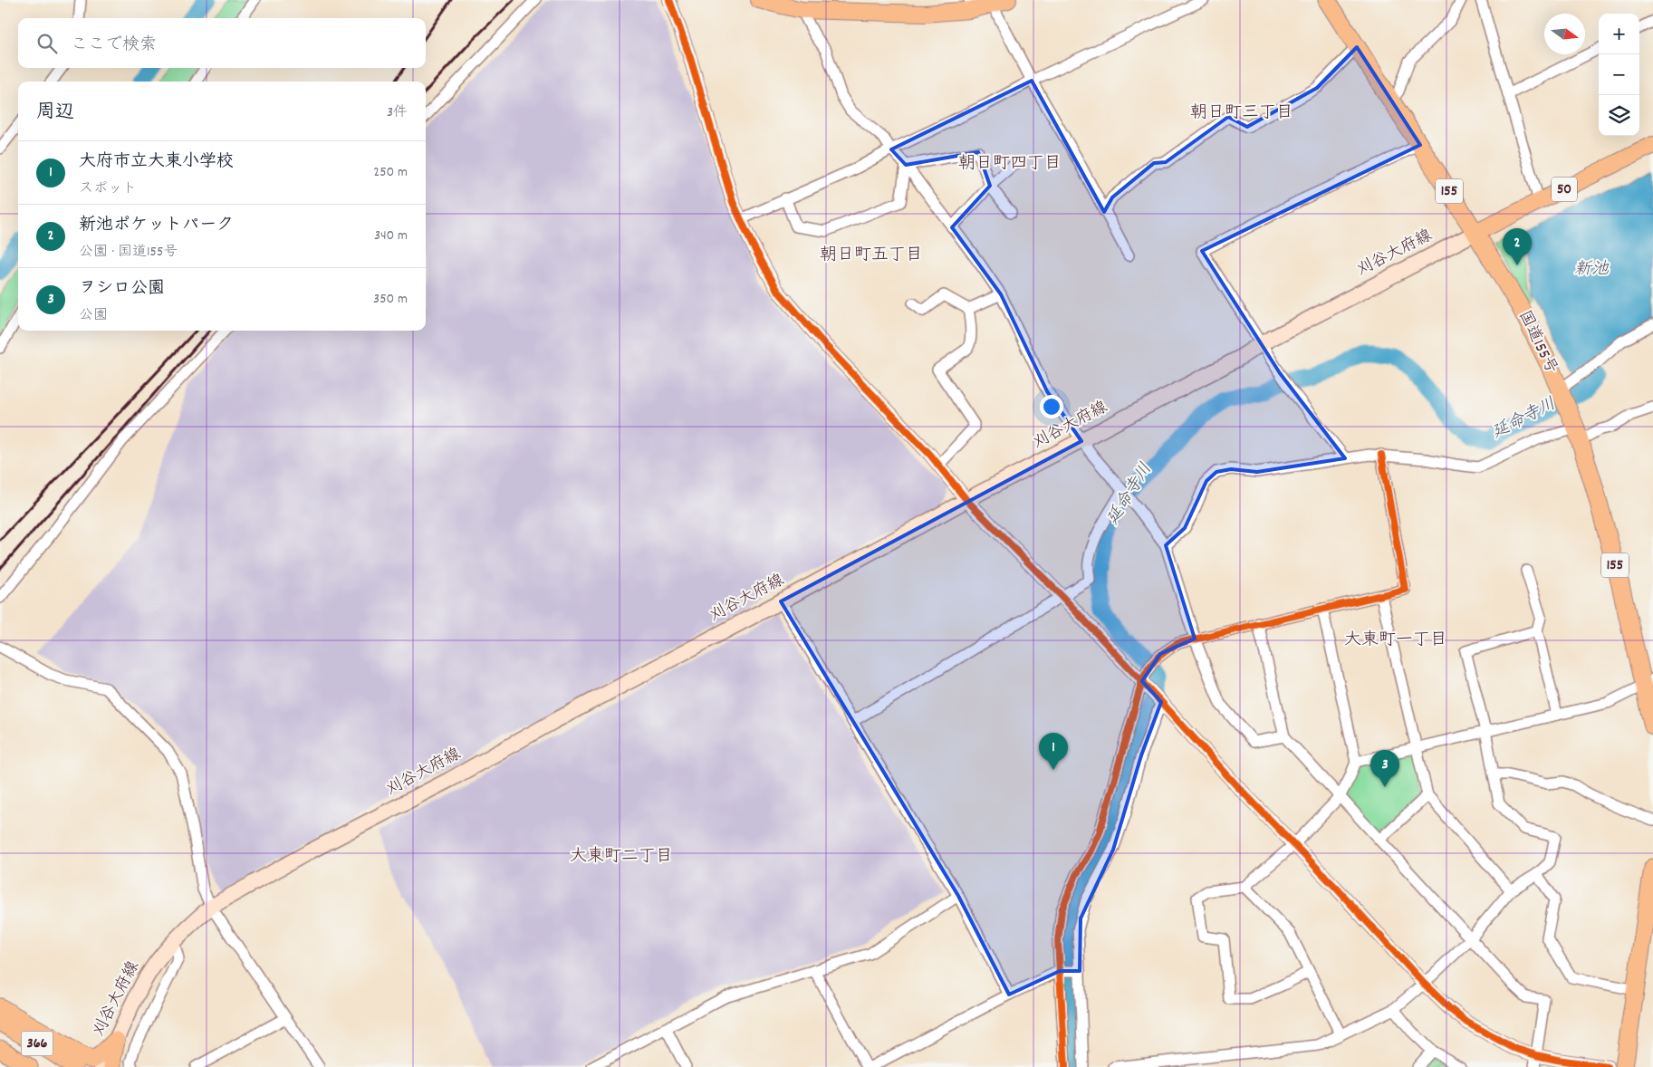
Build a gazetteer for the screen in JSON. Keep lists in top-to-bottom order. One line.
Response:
{"streets":{"highway":["155","国道155号","366"],"main road":["50","刈谷大府線"]},"crossings":[["50","刈谷大府線"],["50","国道155号"],["刈谷大府線","国道155号"],["刈谷大府線","366"]],"districts":["朝日町三丁目","朝日町四丁目","朝日町五丁目","大東町一丁目","大東町二丁目"],"water":["新池","延命寺川"],"north":"right","page":{"map_buttons":["+","−"],"search":"ここで検索","heading":["周辺","3件"],"list":[{"mark":"1","name":"大府市立大東小学校","note":"スポット","value":"250 m"},{"mark":"2","name":"新池ポケットパーク","note":"公園 · 国道155号","value":"340 m"},{"mark":"3","name":"ヲシロ公園","note":"公園","value":"350 m"}],"pins":["2","1","3"]}}
